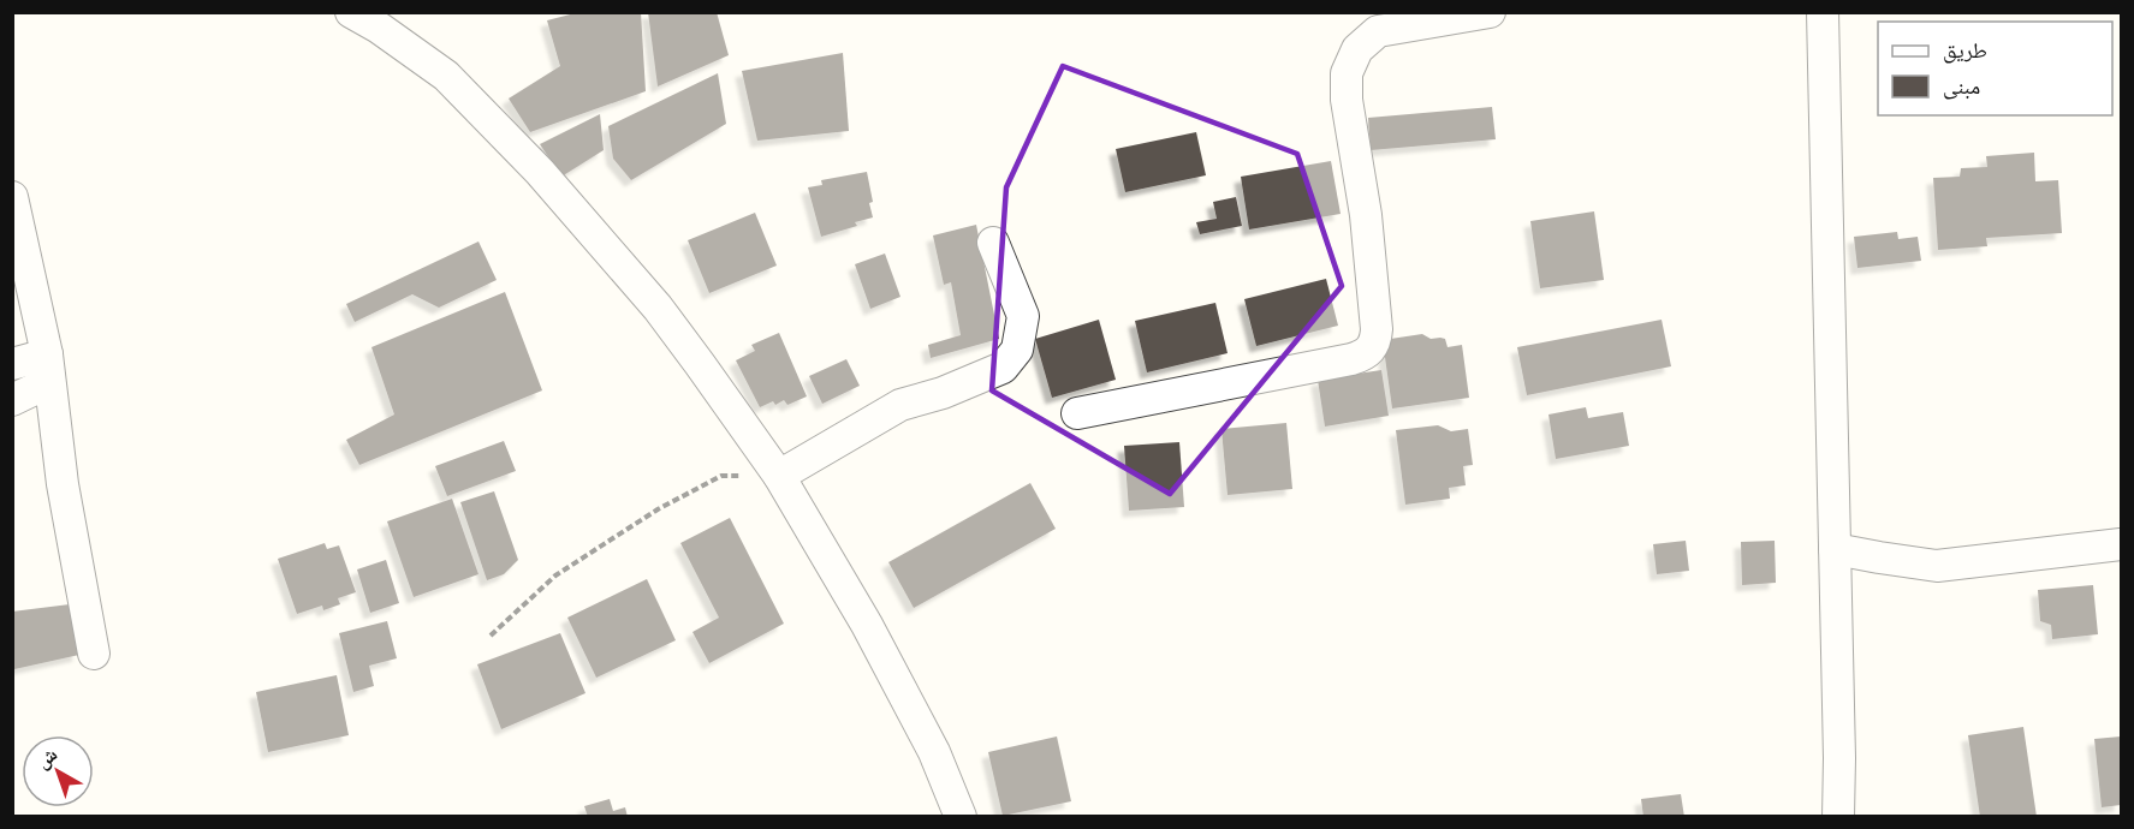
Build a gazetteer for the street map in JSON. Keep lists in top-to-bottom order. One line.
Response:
{"legend":["طريق","مبنى"],"north":"top left"}
